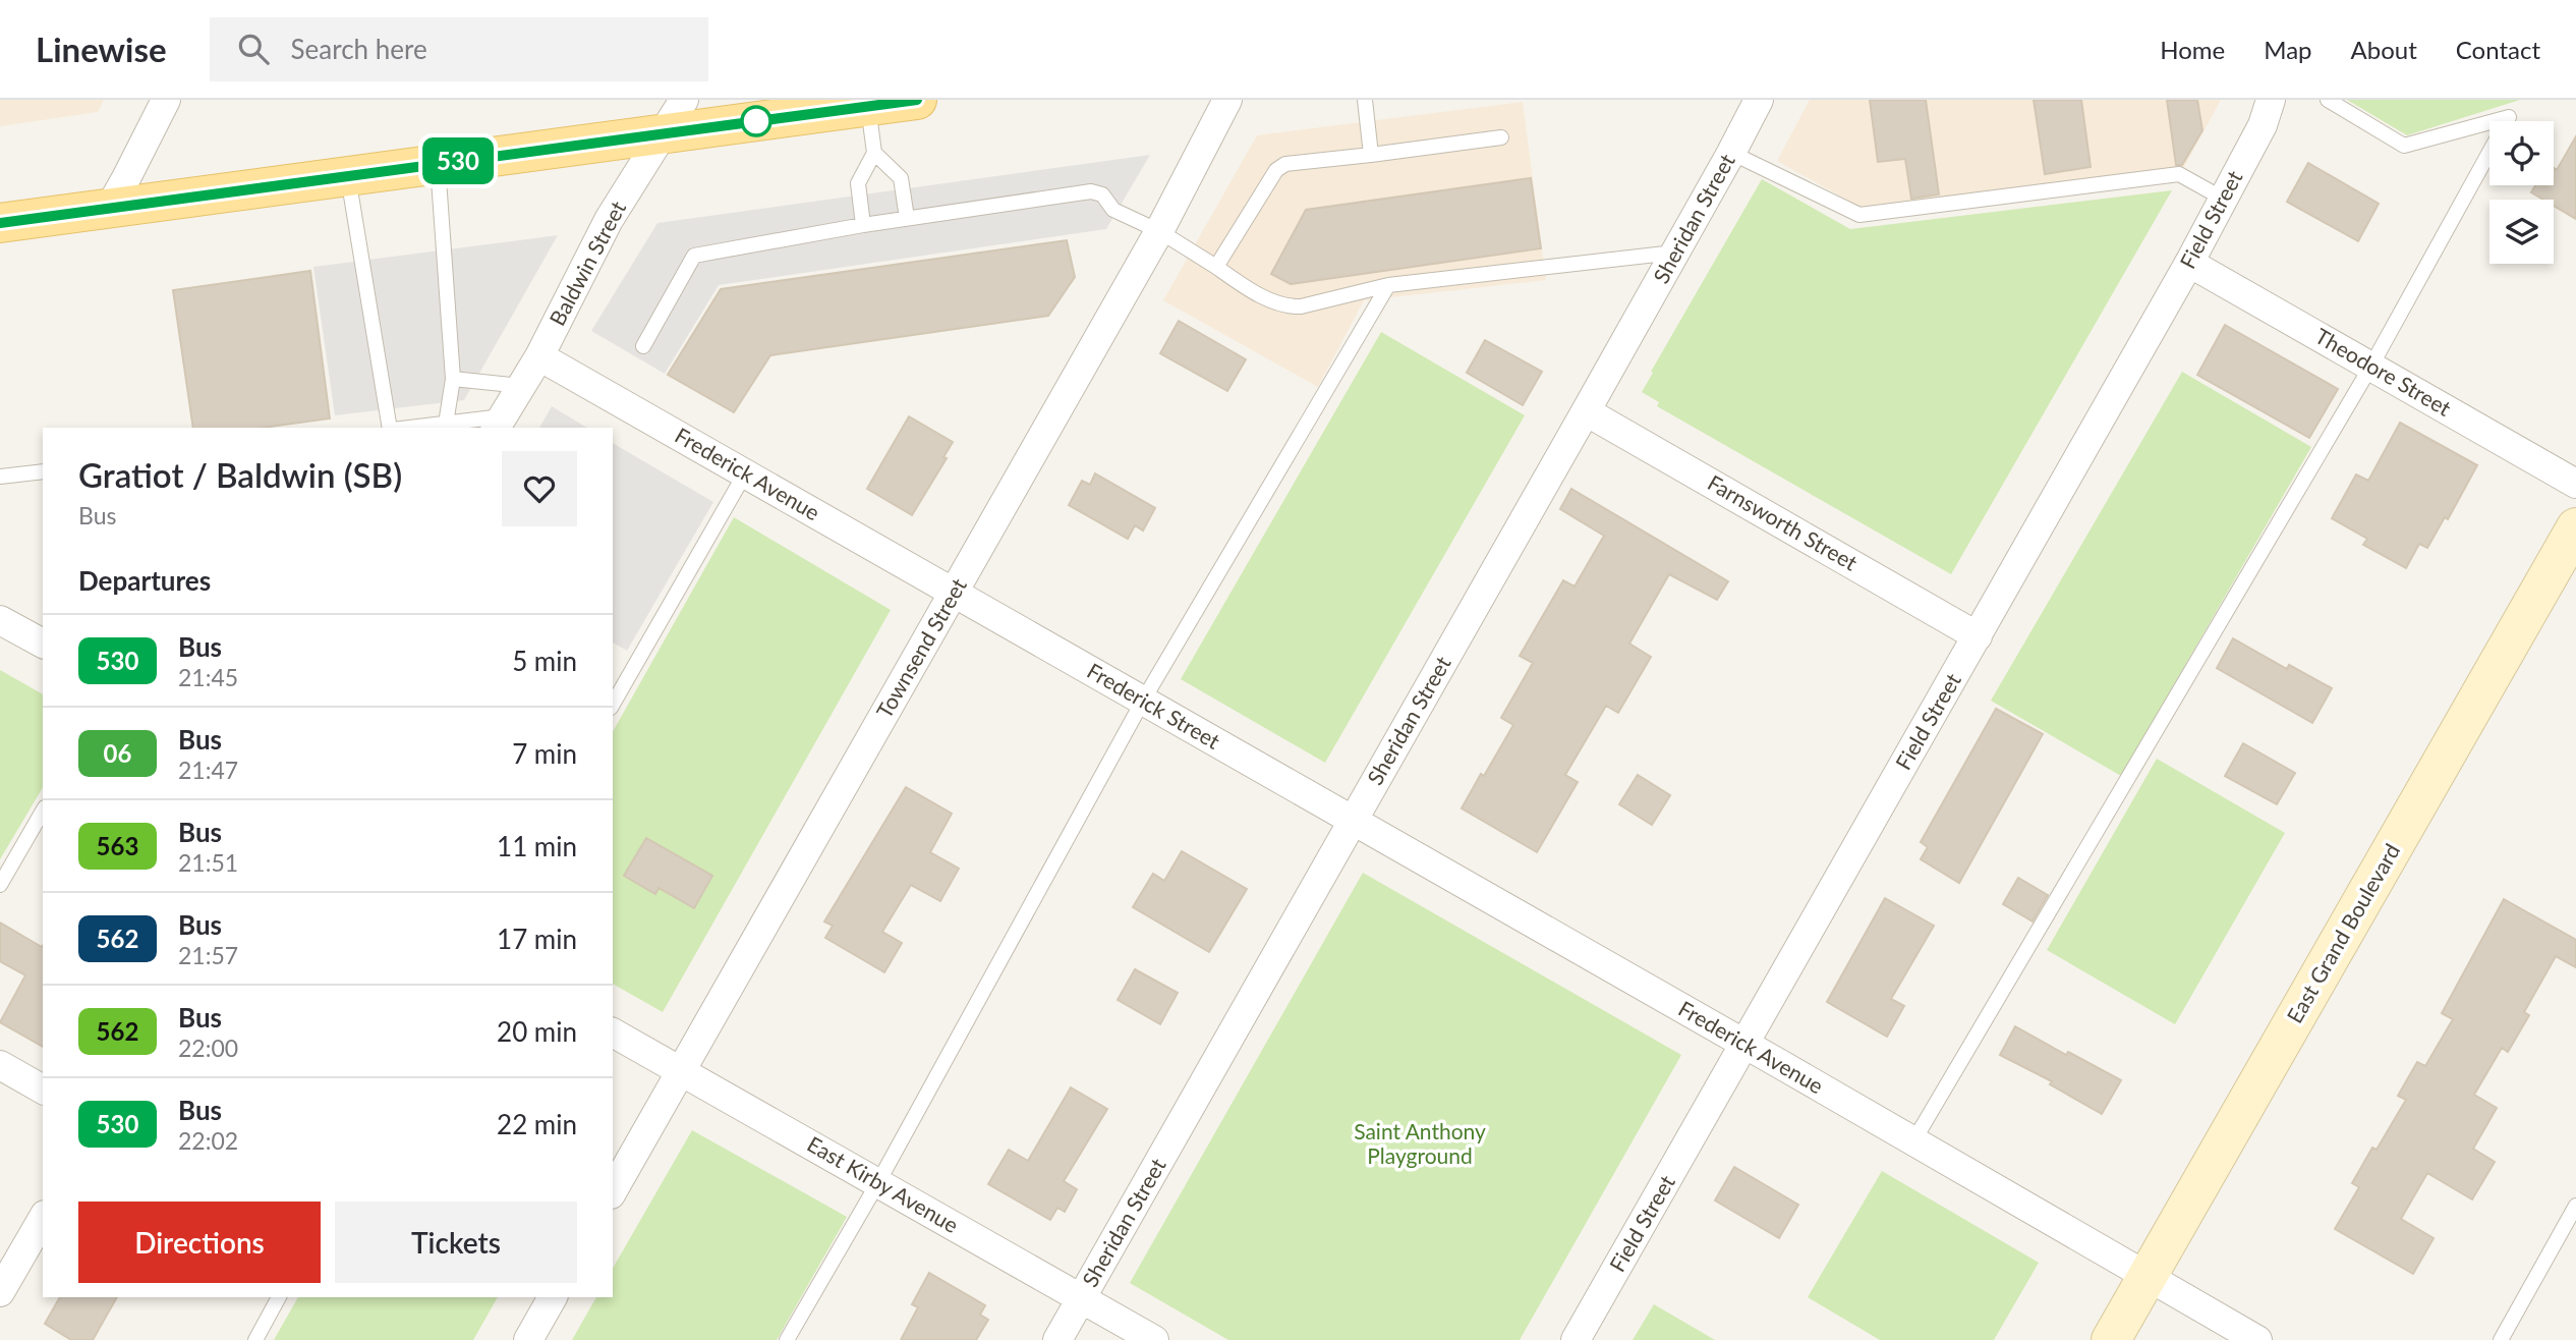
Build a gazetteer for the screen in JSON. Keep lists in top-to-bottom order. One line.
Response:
{"streets":{"main road":["East Grand Boulevard"],"street":["Sheridan Street","Field Street","Baldwin Street","Theodore Street","Frederick Avenue","Farnsworth Street","Townsend Street","Frederick Street","East Kirby Avenue"]},"crossings":[["Sheridan Street","Frederick Avenue"],["Sheridan Street","Farnsworth Street"],["Sheridan Street","Frederick Street"],["Sheridan Street","East Kirby Avenue"],["Field Street","Theodore Street"],["Field Street","Frederick Avenue"],["Field Street","Farnsworth Street"],["Baldwin Street","Frederick Avenue"],["Frederick Avenue","Townsend Street"],["Frederick Avenue","Frederick Street"],["Frederick Avenue","East Grand Boulevard"],["Townsend Street","Frederick Street"],["Townsend Street","East Kirby Avenue"]],"parks":["Saint Anthony Playground"],"lines":["bus line 530"],"page":{"header":"Linewise","search":"Search here","nav":["Home","Map","About","Contact"],"on_map":"530","heading":[["Gratiot / Baldwin (SB)","Bus"],"Departures"],"list":[{"mark":"530","name":"Bus","note":"21:45","value":"5 min"},{"mark":"06","name":"Bus","note":"21:47","value":"7 min"},{"mark":"563","name":"Bus","note":"21:51","value":"11 min"},{"mark":"562","name":"Bus","note":"21:57","value":"17 min"},{"mark":"562","name":"Bus","note":"22:00","value":"20 min"},{"mark":"530","name":"Bus","note":"22:02","value":"22 min"}],"buttons":["Directions","Tickets"]}}
